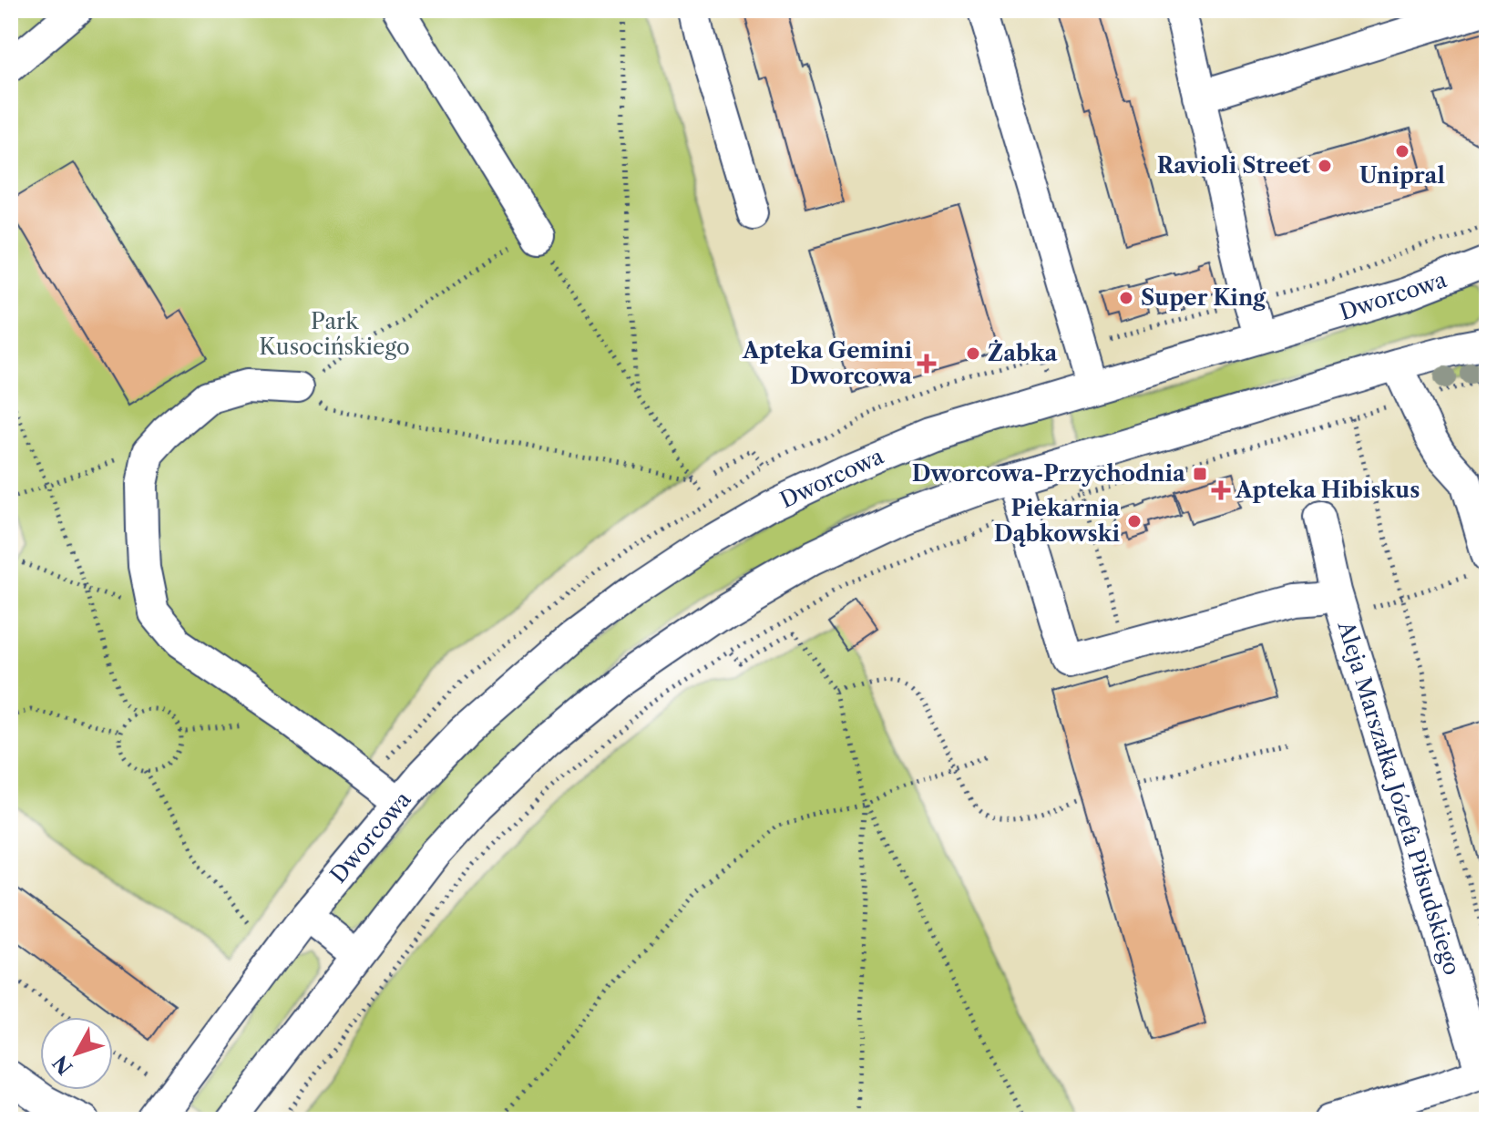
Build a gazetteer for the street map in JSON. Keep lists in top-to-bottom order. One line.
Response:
{"streets":{"street":["Dworcowa","Aleja Marszałka Józefa Piłsudskiego"]},"parks":["Park Kusocińskiego"],"places":{"other":["Unipral","Ravioli Street","Super King","Żabka","Piekarnia Dąbkowski"],"health":["Apteka Gemini Dworcowa","Apteka Hibiskus"],"transit":["Dworcowa-Przychodnia"]},"north":"bottom left"}
